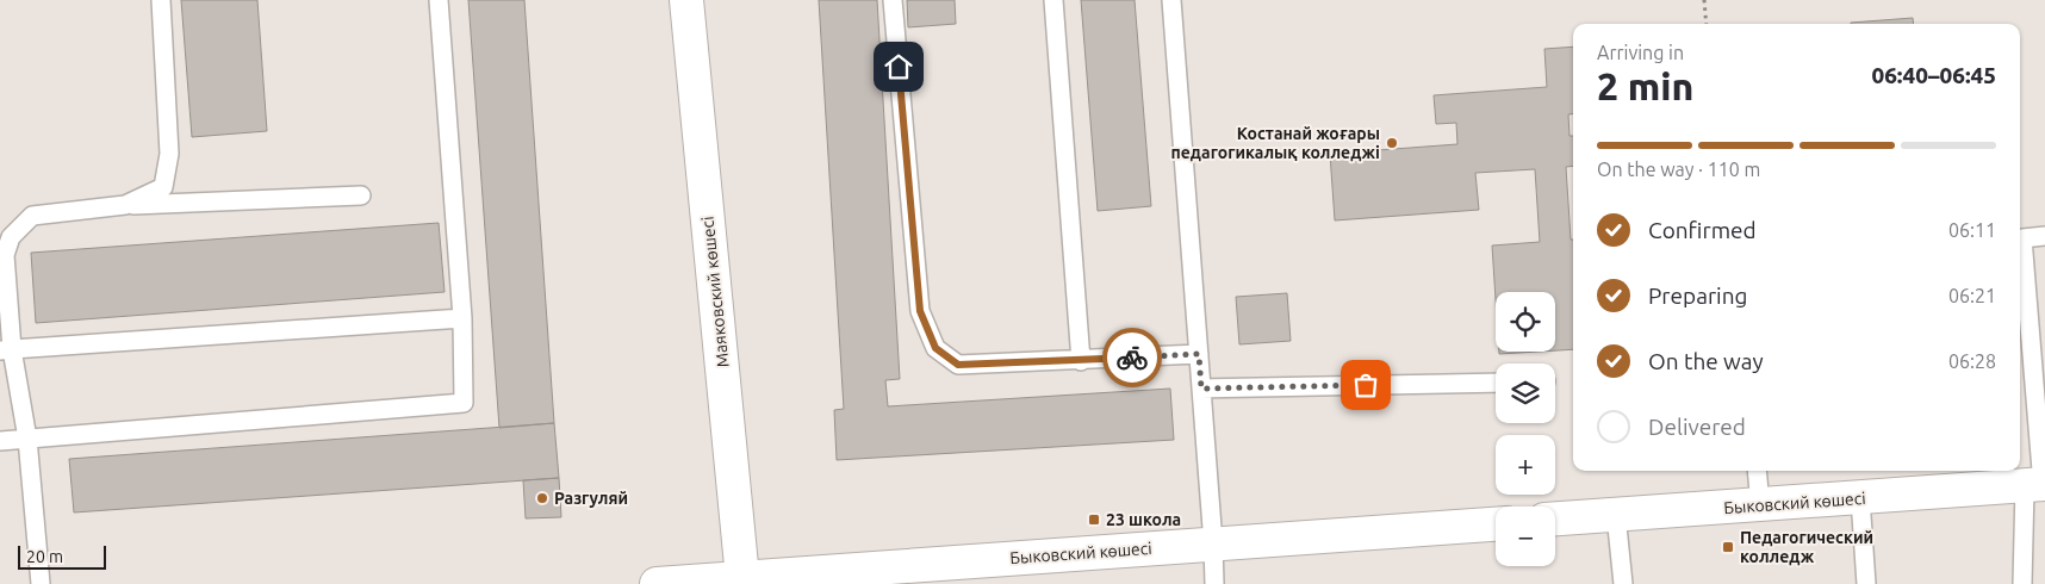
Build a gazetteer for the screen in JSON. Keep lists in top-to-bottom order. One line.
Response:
{"streets":{"main road":["Маяковский көшесі","Быковский көшесі"]},"crossings":[["Маяковский көшесі","Быковский көшесі"]],"places":{"other":["Костанай жоғары педагогикалық колледжі","Разгуляй"],"transit":["23 школа","Педагогический колледж"]},"scale_bar":"20 m","page":{"heading":["2 min","Arriving in","06:40–06:45"],"bar":"On the way · 110 m","list":[["Confirmed","06:11"],["Preparing","06:21"],["On the way","06:28"],"Delivered"],"map_buttons":["+","−"],"scale":"20 m"}}
